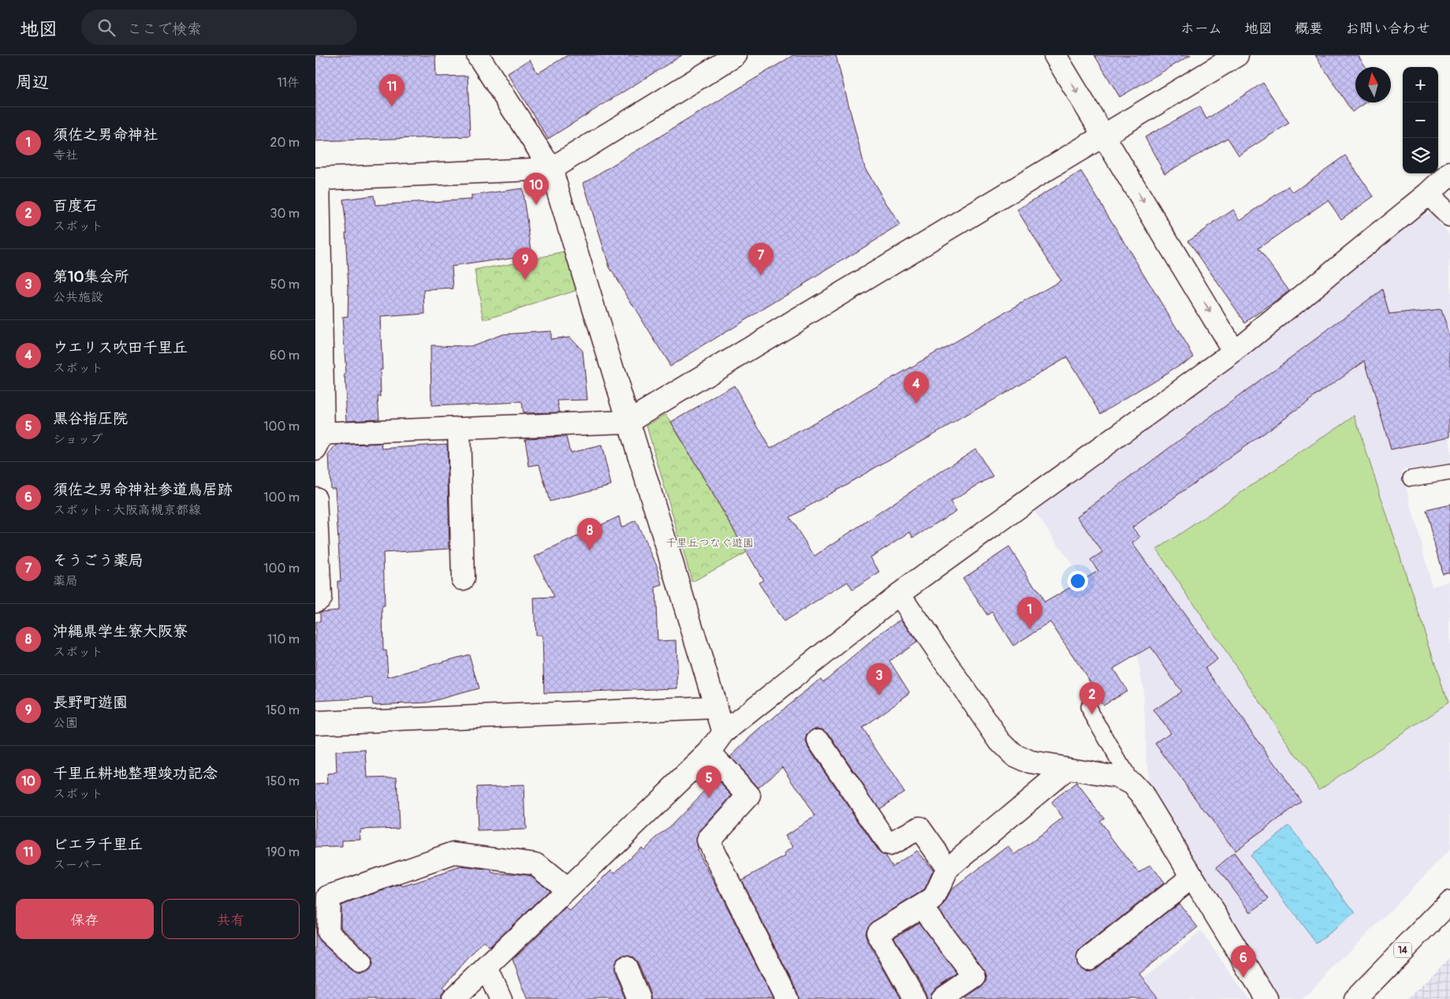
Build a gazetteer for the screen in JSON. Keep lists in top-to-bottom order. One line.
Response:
{"streets":{"street":["14"]},"parks":["千里丘つなぐ遊園"],"north":"top","page":{"header":"地図","search":"ここで検索","nav":["ホーム","地図","概要","お問い合わせ"],"heading":["周辺","11件"],"map_buttons":["+","−"],"pins":["11","10","7","9","4","8","1","3","2","5","6"],"list":[{"mark":"1","name":"須佐之男命神社","note":"寺社","value":"20 m"},{"mark":"2","name":"百度石","note":"スポット","value":"30 m"},{"mark":"3","name":"第10集会所","note":"公共施設","value":"50 m"},{"mark":"4","name":"ウエリス吹田千里丘","note":"スポット","value":"60 m"},{"mark":"5","name":"黒谷指圧院","note":"ショップ","value":"100 m"},{"mark":"6","name":"須佐之男命神社参道鳥居跡","note":"スポット · 大阪高槻京都線","value":"100 m"},{"mark":"7","name":"そうごう薬局","note":"薬局","value":"100 m"},{"mark":"8","name":"沖縄県学生寮大阪寮","note":"スポット","value":"110 m"},{"mark":"9","name":"長野町遊園","note":"公園","value":"150 m"},{"mark":"10","name":"千里丘耕地整理竣功記念","note":"スポット","value":"150 m"},{"mark":"11","name":"ビエラ千里丘","note":"スーパー","value":"190 m"}],"buttons":["保存","共有"]}}
